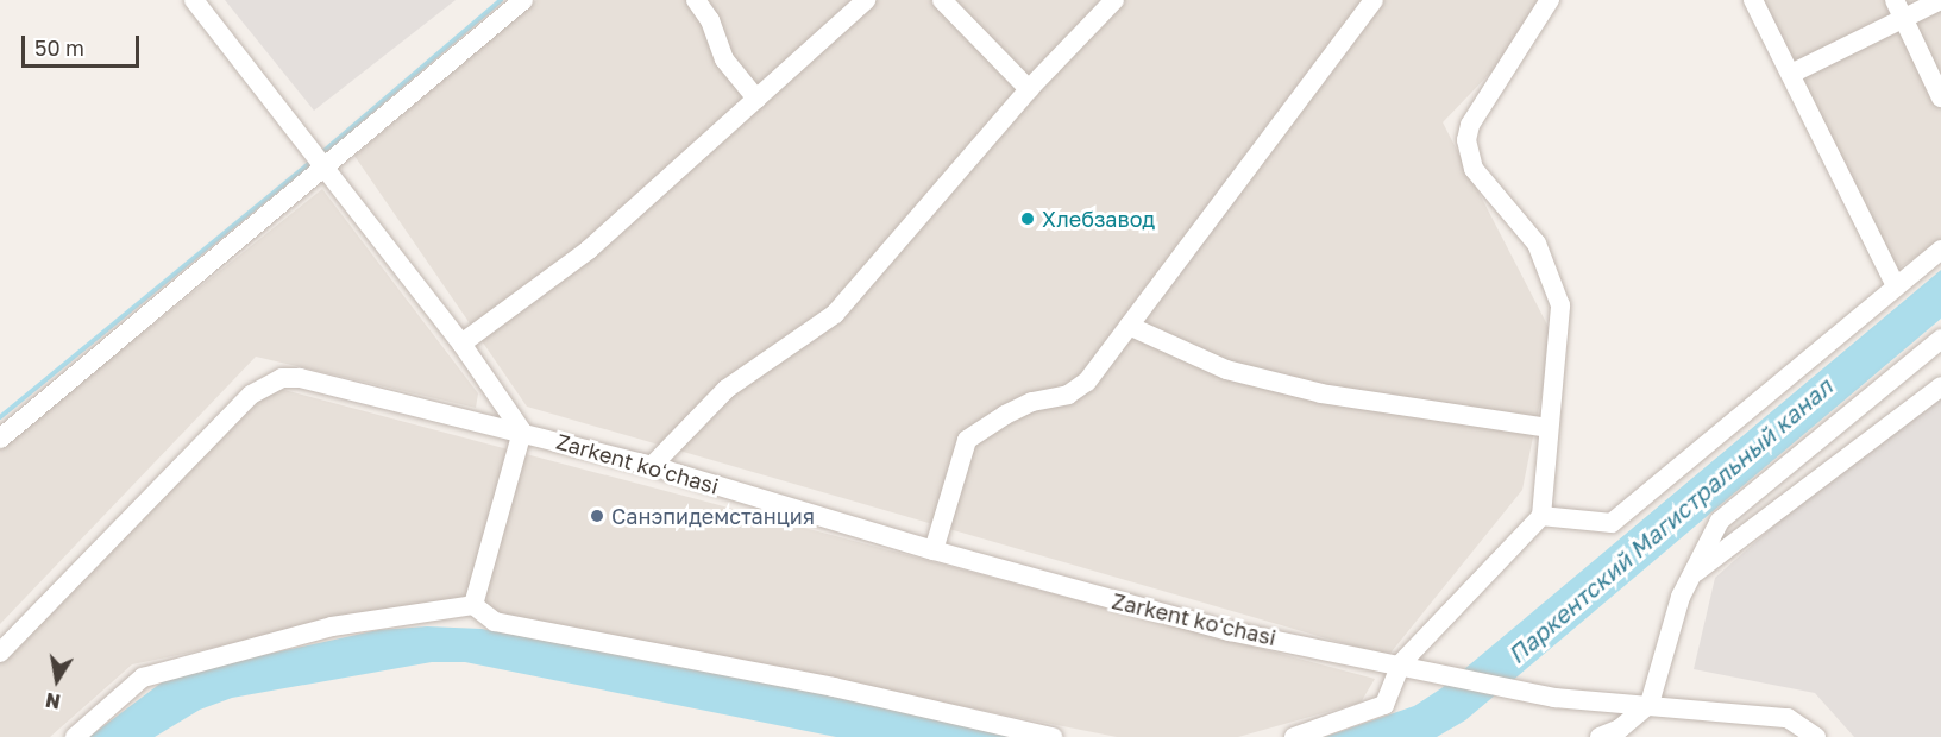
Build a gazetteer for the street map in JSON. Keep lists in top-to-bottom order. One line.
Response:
{"streets":{"street":["Zarkent koʻchasi"]},"water":["Паркентский Магистральный канал"],"places":["Хлебзавод","Санэпидемстанция"],"scale_bar":"50 m","north":"bottom"}
